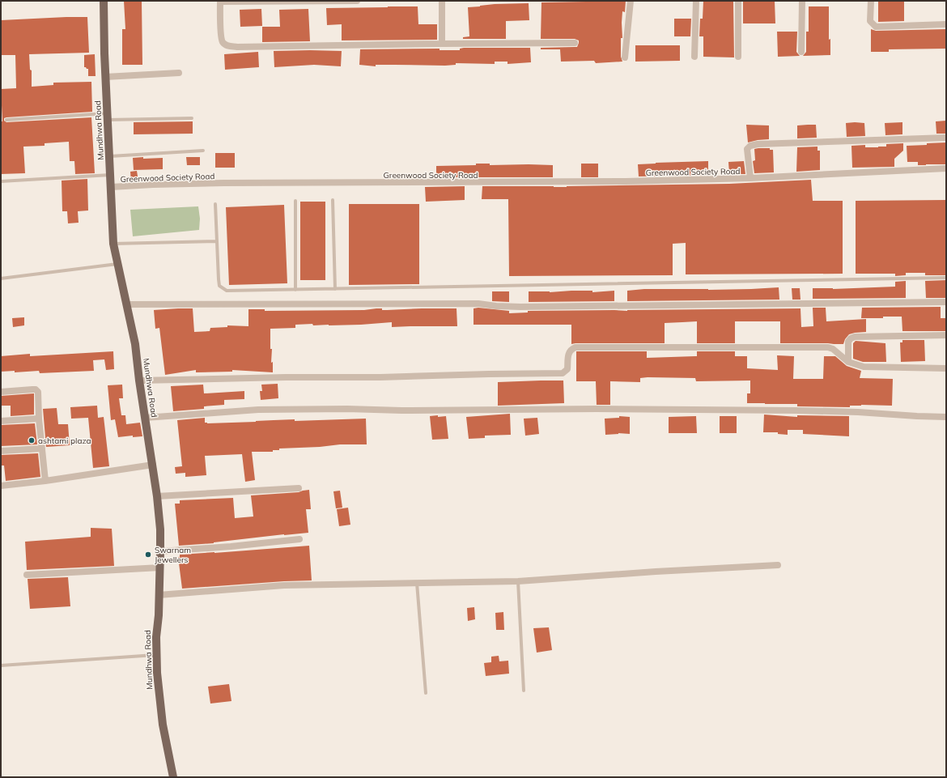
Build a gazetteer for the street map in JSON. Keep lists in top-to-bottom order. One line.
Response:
{"streets":{"main road":["Mundhwa Road"],"street":["Greenwood Society Road"]},"crossings":[["Mundhwa Road","Greenwood Society Road"]],"places":["ashtami plaza","Swarnam Jewellers"]}
